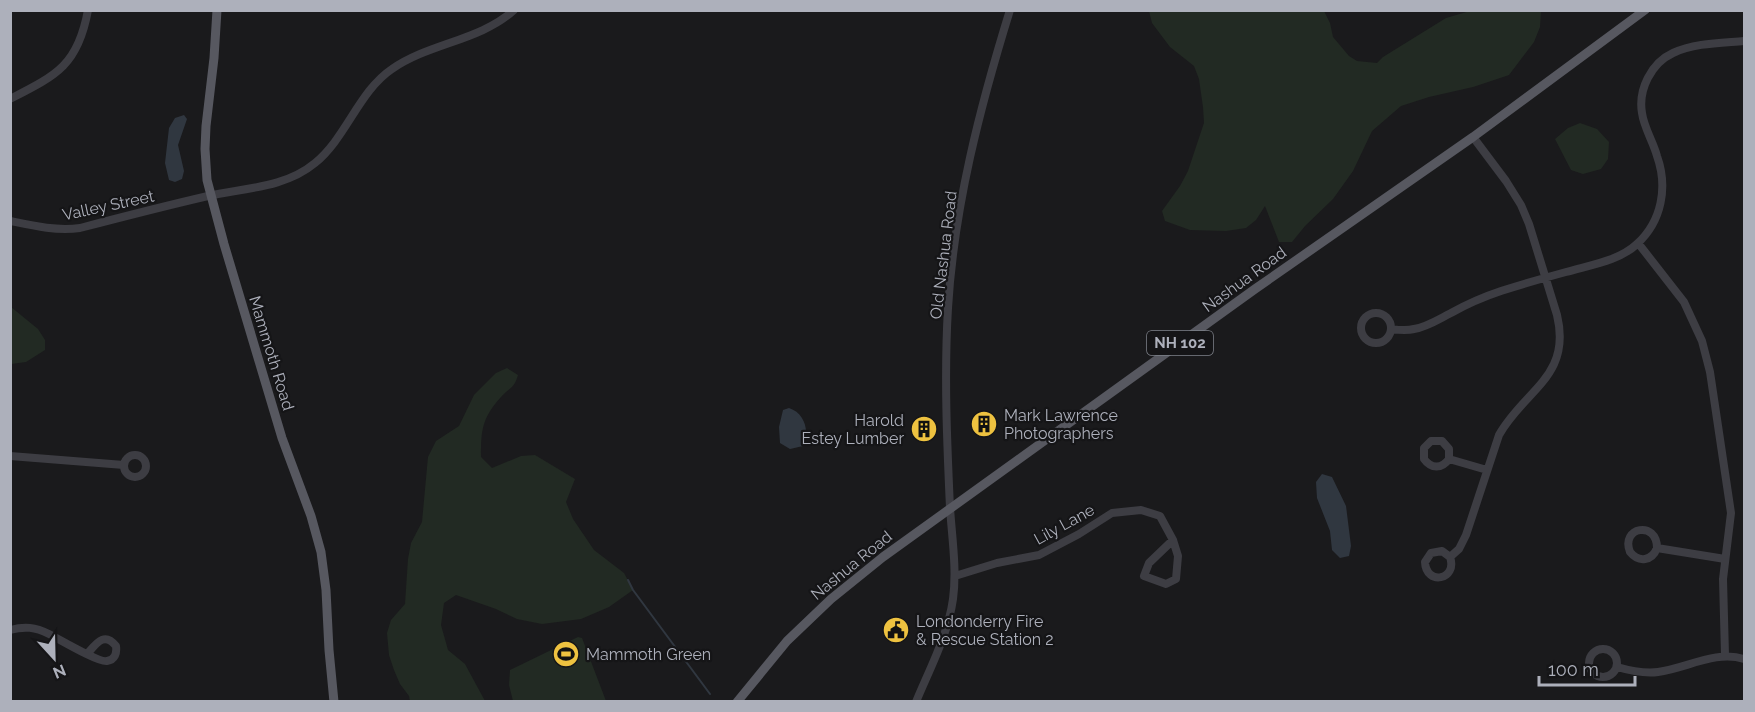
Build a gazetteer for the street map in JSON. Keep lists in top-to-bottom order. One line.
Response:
{"streets":{"main road":["Nashua Road","NH 102","Mammoth Road"],"street":["Valley Street","Old Nashua Road","Lily Lane"]},"crossings":[["Valley Street","Mammoth Road"],["Old Nashua Road","Nashua Road"],["Old Nashua Road","Lily Lane"]],"places":{"building":["Mark Lawrence Photographers","Harold Estey Lumber"],"public building":["Londonderry Fire & Rescue Station 2"],"sports":["Mammoth Green"]},"scale_bar":"100 m","north":"bottom"}
